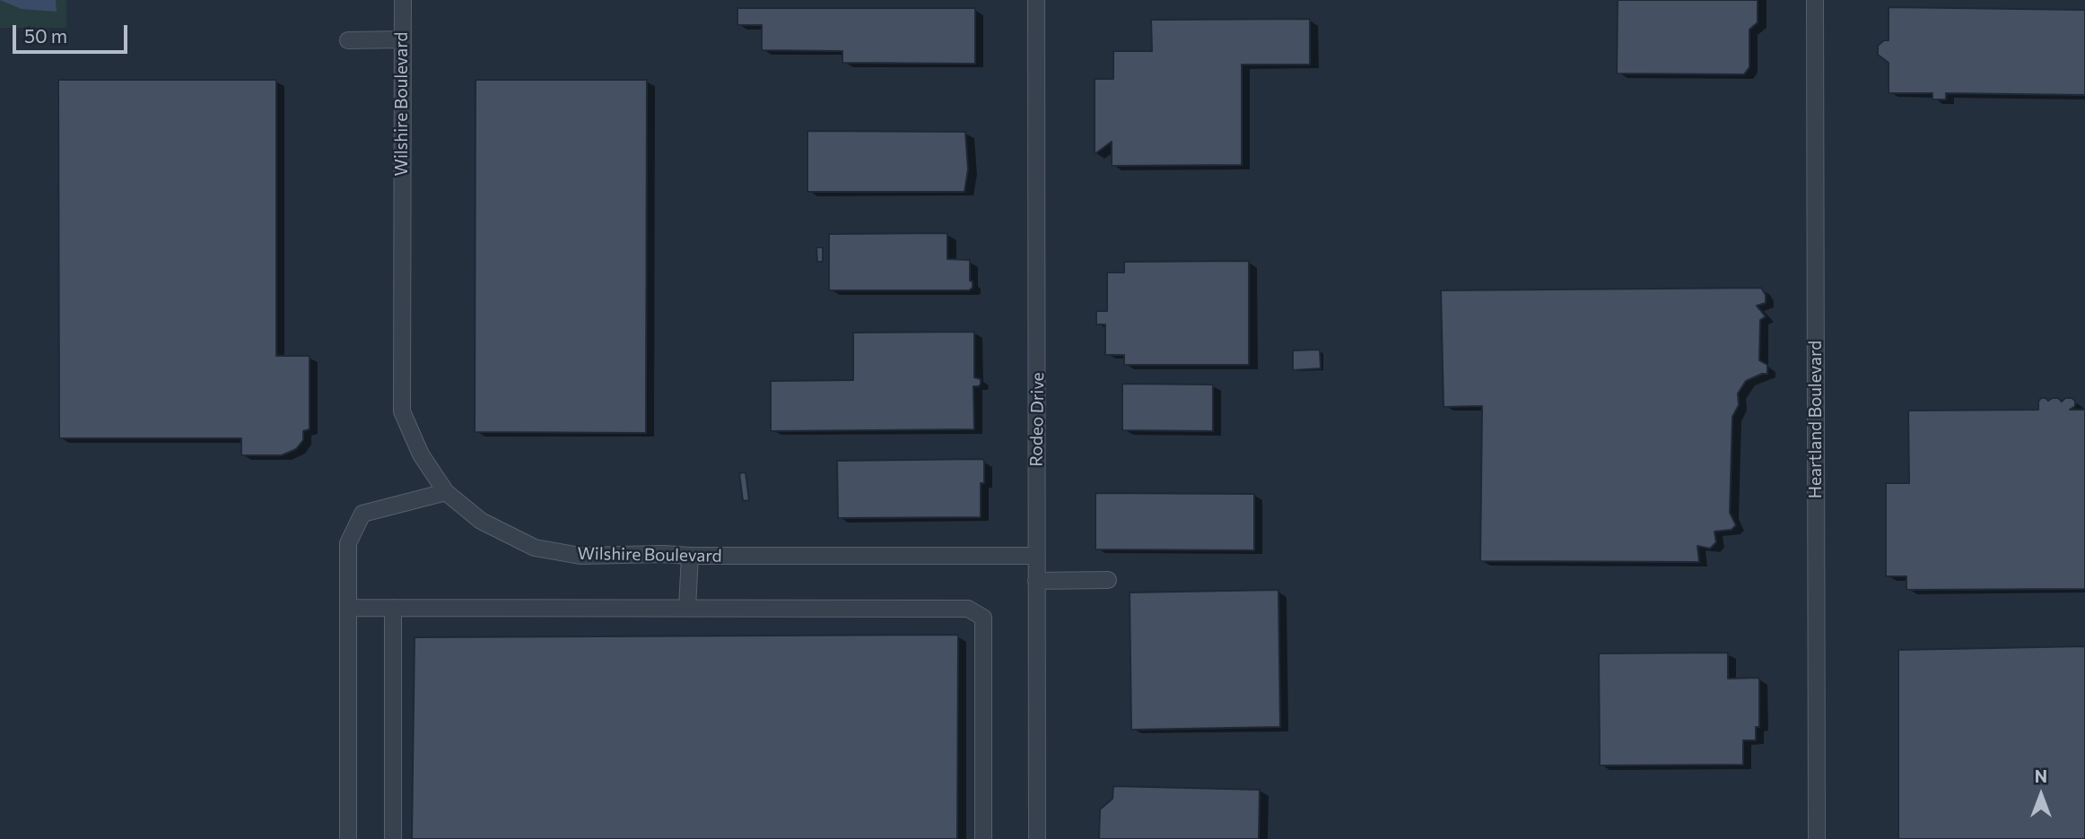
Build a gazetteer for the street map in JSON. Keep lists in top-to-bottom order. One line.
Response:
{"streets":{"street":["Wilshire Boulevard","Rodeo Drive","Heartland Boulevard"]},"crossings":[["Wilshire Boulevard","Rodeo Drive"]],"scale_bar":"50 m","north":"top"}
